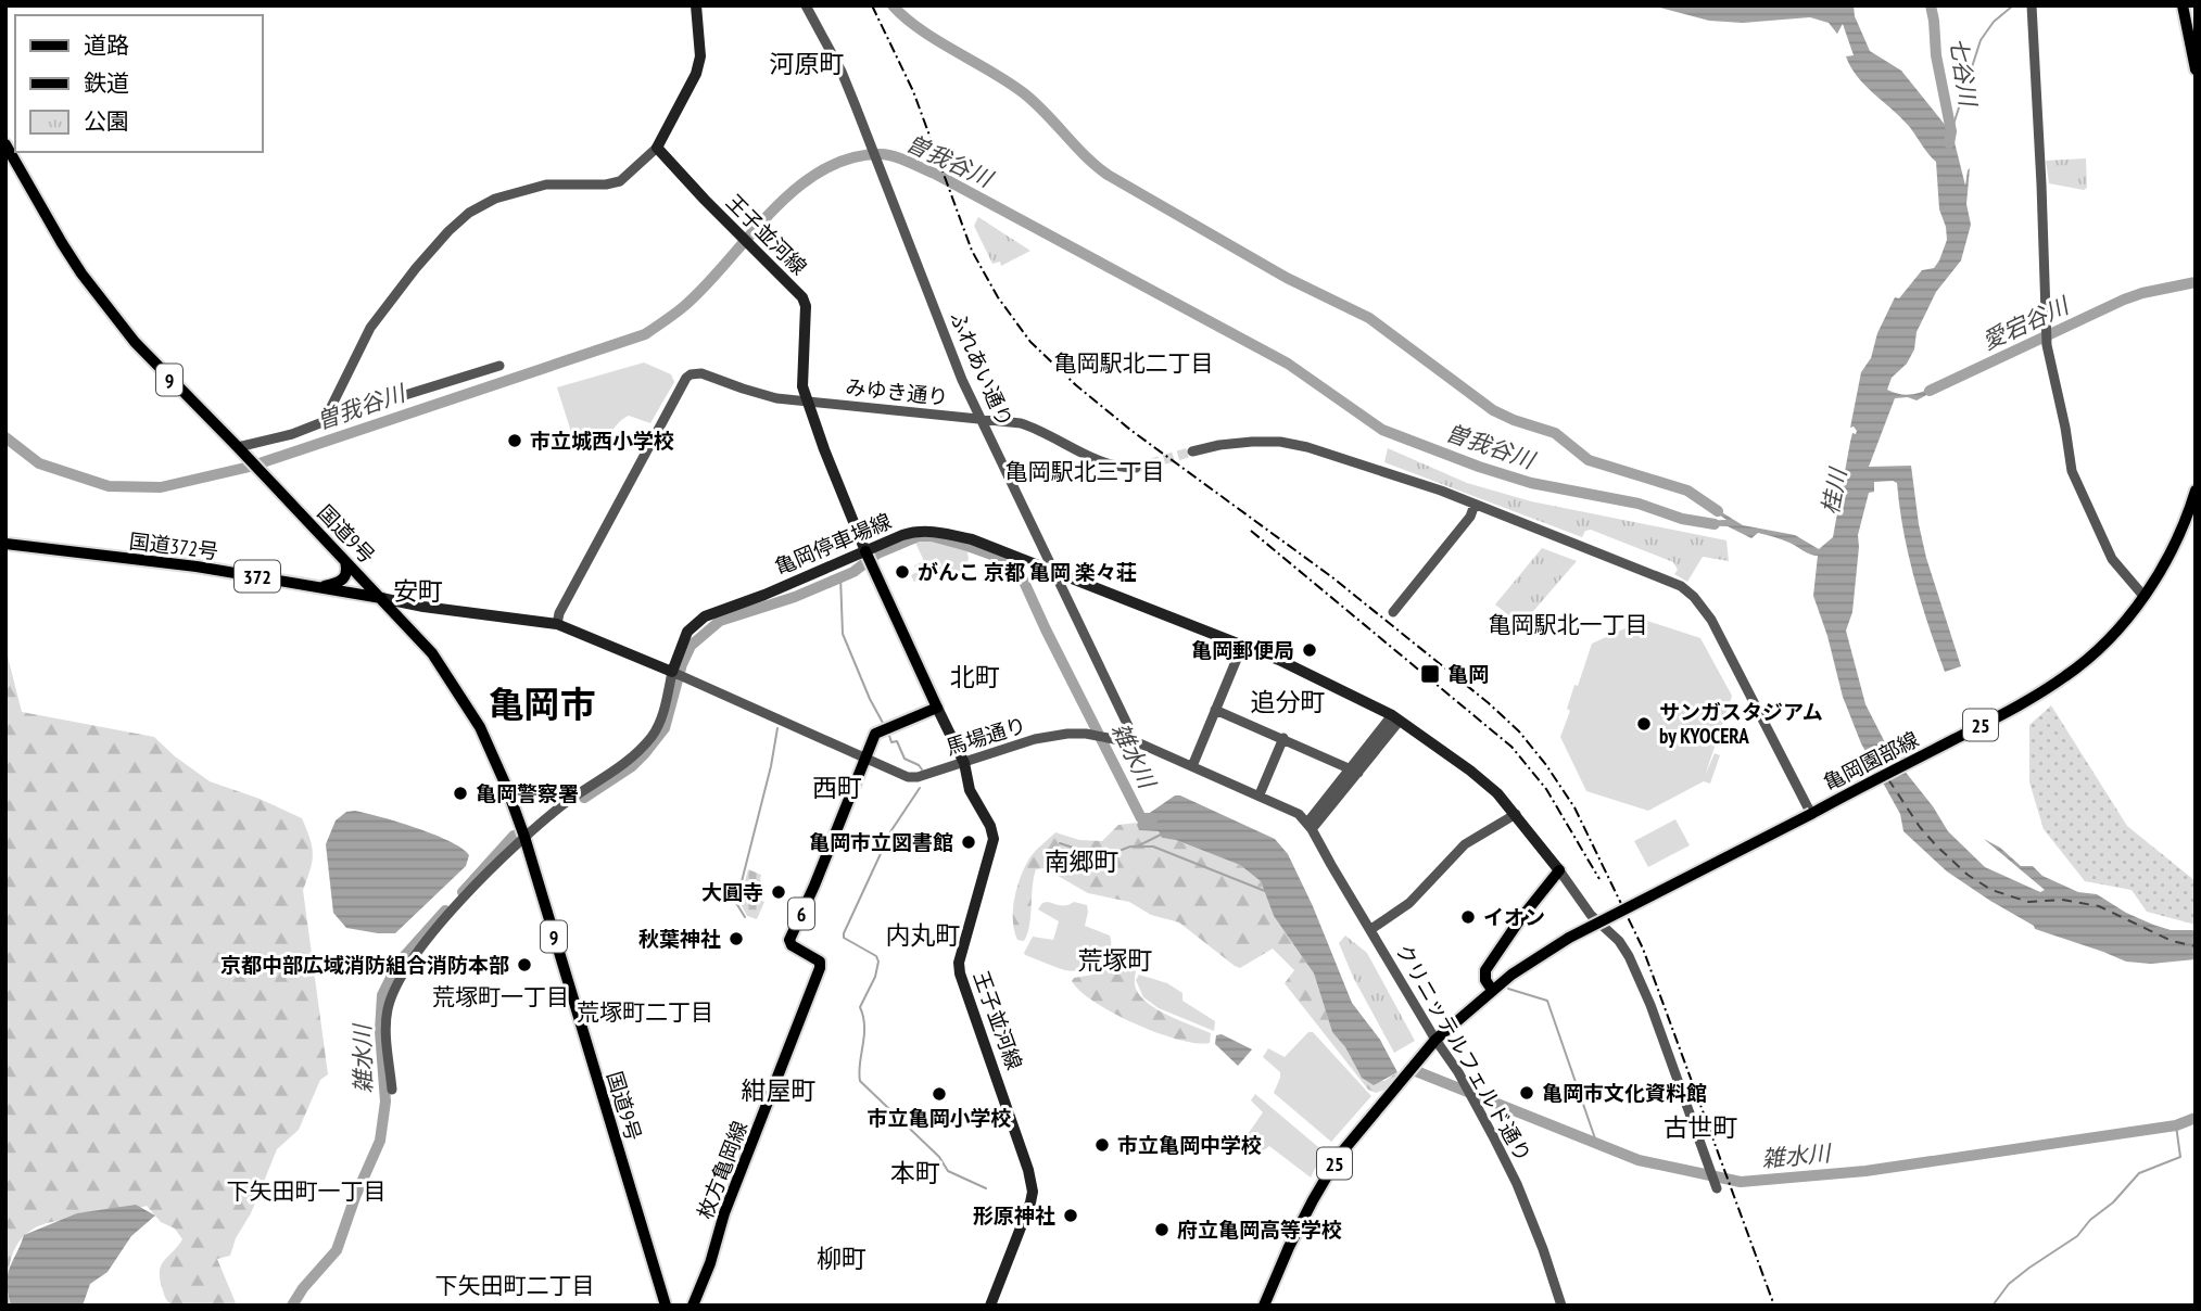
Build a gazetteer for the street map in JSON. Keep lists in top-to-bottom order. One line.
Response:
{"streets":{"main road":["王子並河線","9","国道9号","亀岡停車場線","国道372号","372","25","亀岡園部線","6","枚方亀岡線"],"street":["ふれあい通り","みゆき通り","馬場通り","クリニッテルフェルド通り"]},"crossings":[["王子並河線","みゆき通り"],["王子並河線","亀岡停車場線"],["王子並河線","馬場通り"],["王子並河線","枚方亀岡線"],["ふれあい通り","みゆき通り"],["ふれあい通り","亀岡停車場線"],["ふれあい通り","馬場通り"],["国道9号","国道372号"],["亀岡停車場線","馬場通り"],["馬場通り","クリニッテルフェルド通り"],["馬場通り","枚方亀岡線"],["亀岡園部線","クリニッテルフェルド通り"]],"districts":["河原町","亀岡駅北二丁目","亀岡駅北三丁目","安町","亀岡駅北一丁目","北町","追分町","亀岡市","西町","南郷町","内丸町","荒塚町","荒塚町一丁目","荒塚町二丁目","紺屋町","古世町","本町","下矢田町一丁目","柳町","下矢田町二丁目"],"water":["七谷川","曽我谷川","愛宕谷川","桂川","雑水川"],"places":{"other":["市立城西小学校","がんこ 京都 亀岡 楽々荘","亀岡郵便局","サンガスタジアム by KYOCERA","亀岡警察署","亀岡市立図書館","大圓寺","イオン","秋葉神社","京都中部広域消防組合消防本部","亀岡市文化資料館","市立亀岡小学校","市立亀岡中学校","形原神社","府立亀岡高等学校"],"transit":["亀岡"]},"legend":["道路","鉄道","公園"]}
